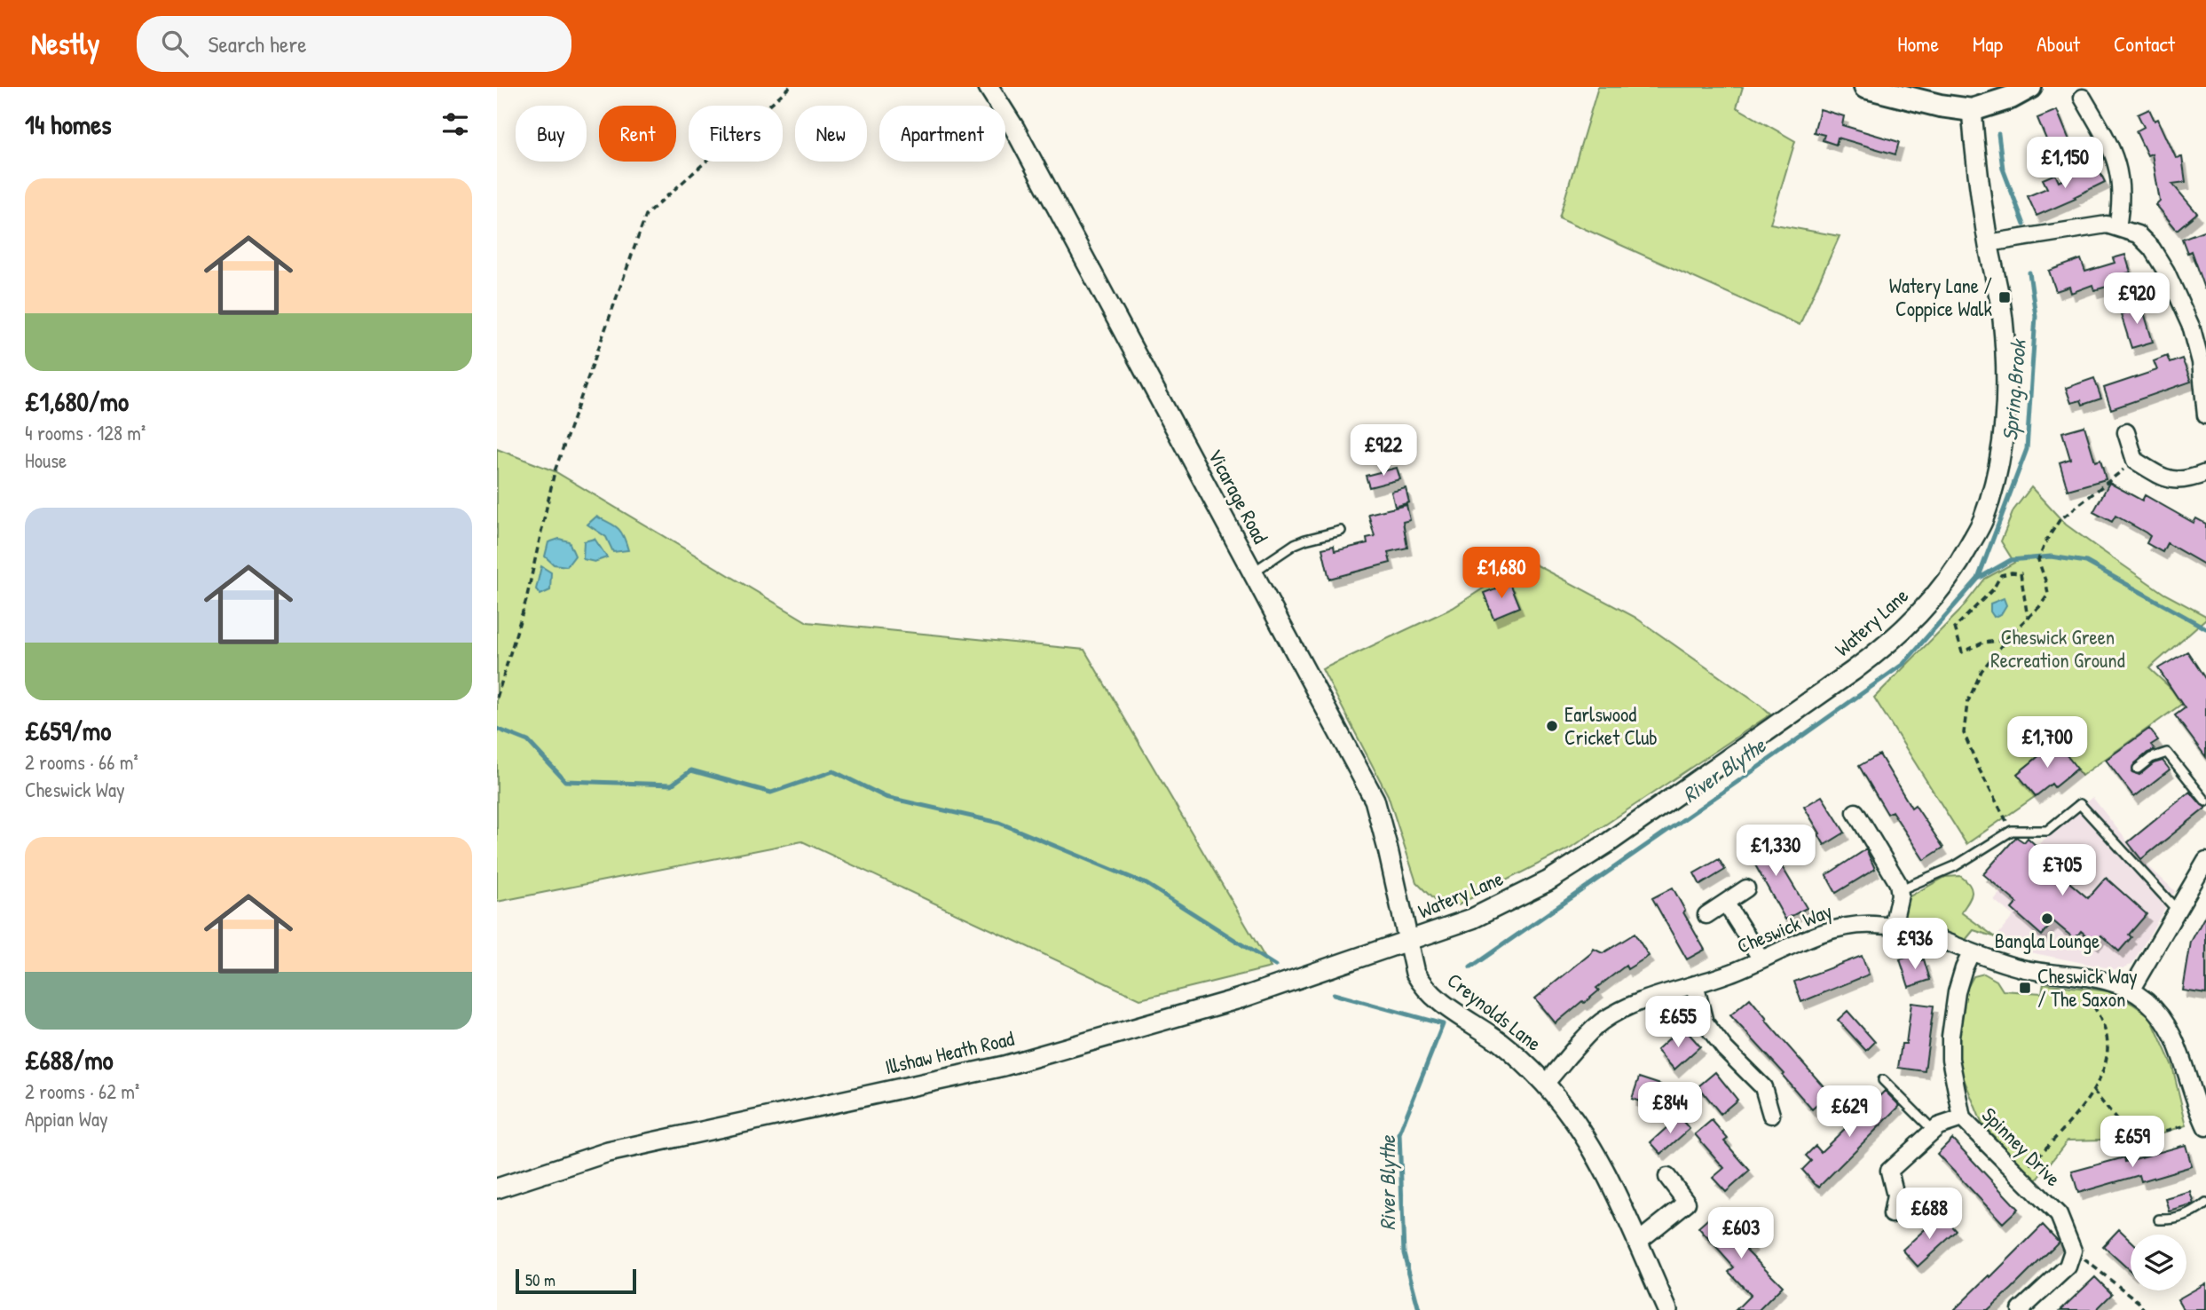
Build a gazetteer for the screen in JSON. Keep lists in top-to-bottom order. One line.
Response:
{"streets":{"street":["Vicarage Road","Watery Lane","Cheswick Way","Creynolds Lane","Illshaw Heath Road","Spinney Drive"]},"crossings":[["Vicarage Road","Watery Lane"],["Vicarage Road","Creynolds Lane"],["Vicarage Road","Illshaw Heath Road"],["Watery Lane","Creynolds Lane"],["Watery Lane","Illshaw Heath Road"],["Cheswick Way","Creynolds Lane"],["Cheswick Way","Spinney Drive"],["Creynolds Lane","Illshaw Heath Road"]],"water":["Spring Brook","River Blythe"],"parks":["Cheswick Green Recreation Ground"],"places":{"transit":["Watery Lane / Coppice Walk","Cheswick Way / The Saxon"],"other":["Earlswood Cricket Club","Bangla Lounge"]},"scale_bar":"50 m","page":{"header":"Nestly","search":"Search here","nav":["Home","Map","About","Contact"],"heading":"14 homes","chip":["Buy","Rent","Filters","New","Apartment"],"price":["£1,150","£920","£922","£1,680","£1,700","£1,330","£705","£936","£655","£844","£629","£659","£688","£603"],"list":[{"name":"£1,680/mo","note":"4 rooms · 128 m² · House"},{"name":"£659/mo","note":"2 rooms · 66 m² · Cheswick Way"},{"name":"£688/mo","note":"2 rooms · 62 m² · Appian Way"}],"scale":"50 m"}}
